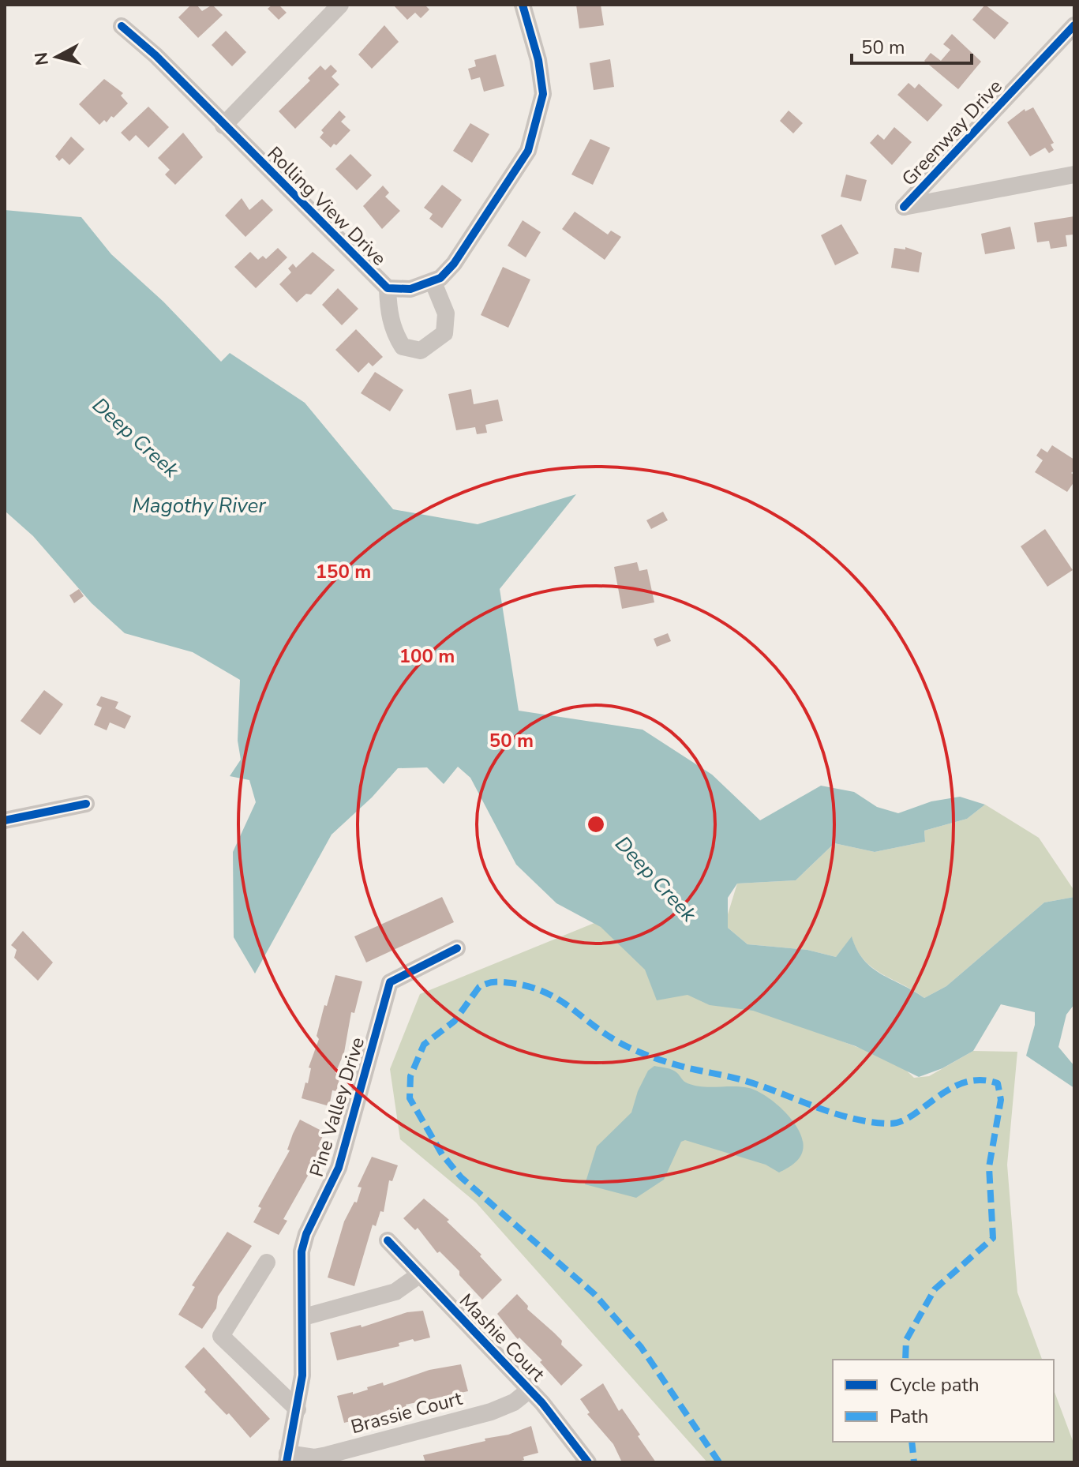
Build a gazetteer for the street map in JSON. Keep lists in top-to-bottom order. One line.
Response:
{"streets":{"street":["Greenway Drive","Rolling View Drive","Pine Valley Drive","Mashie Court","Brassie Court"]},"crossings":[["Pine Valley Drive","Brassie Court"],["Mashie Court","Brassie Court"]],"water":["Deep Creek","Magothy River"],"legend":["Cycle path","Path"],"scale_bar":"50 m","north":"left","rings":["150 m","100 m","50 m"]}
